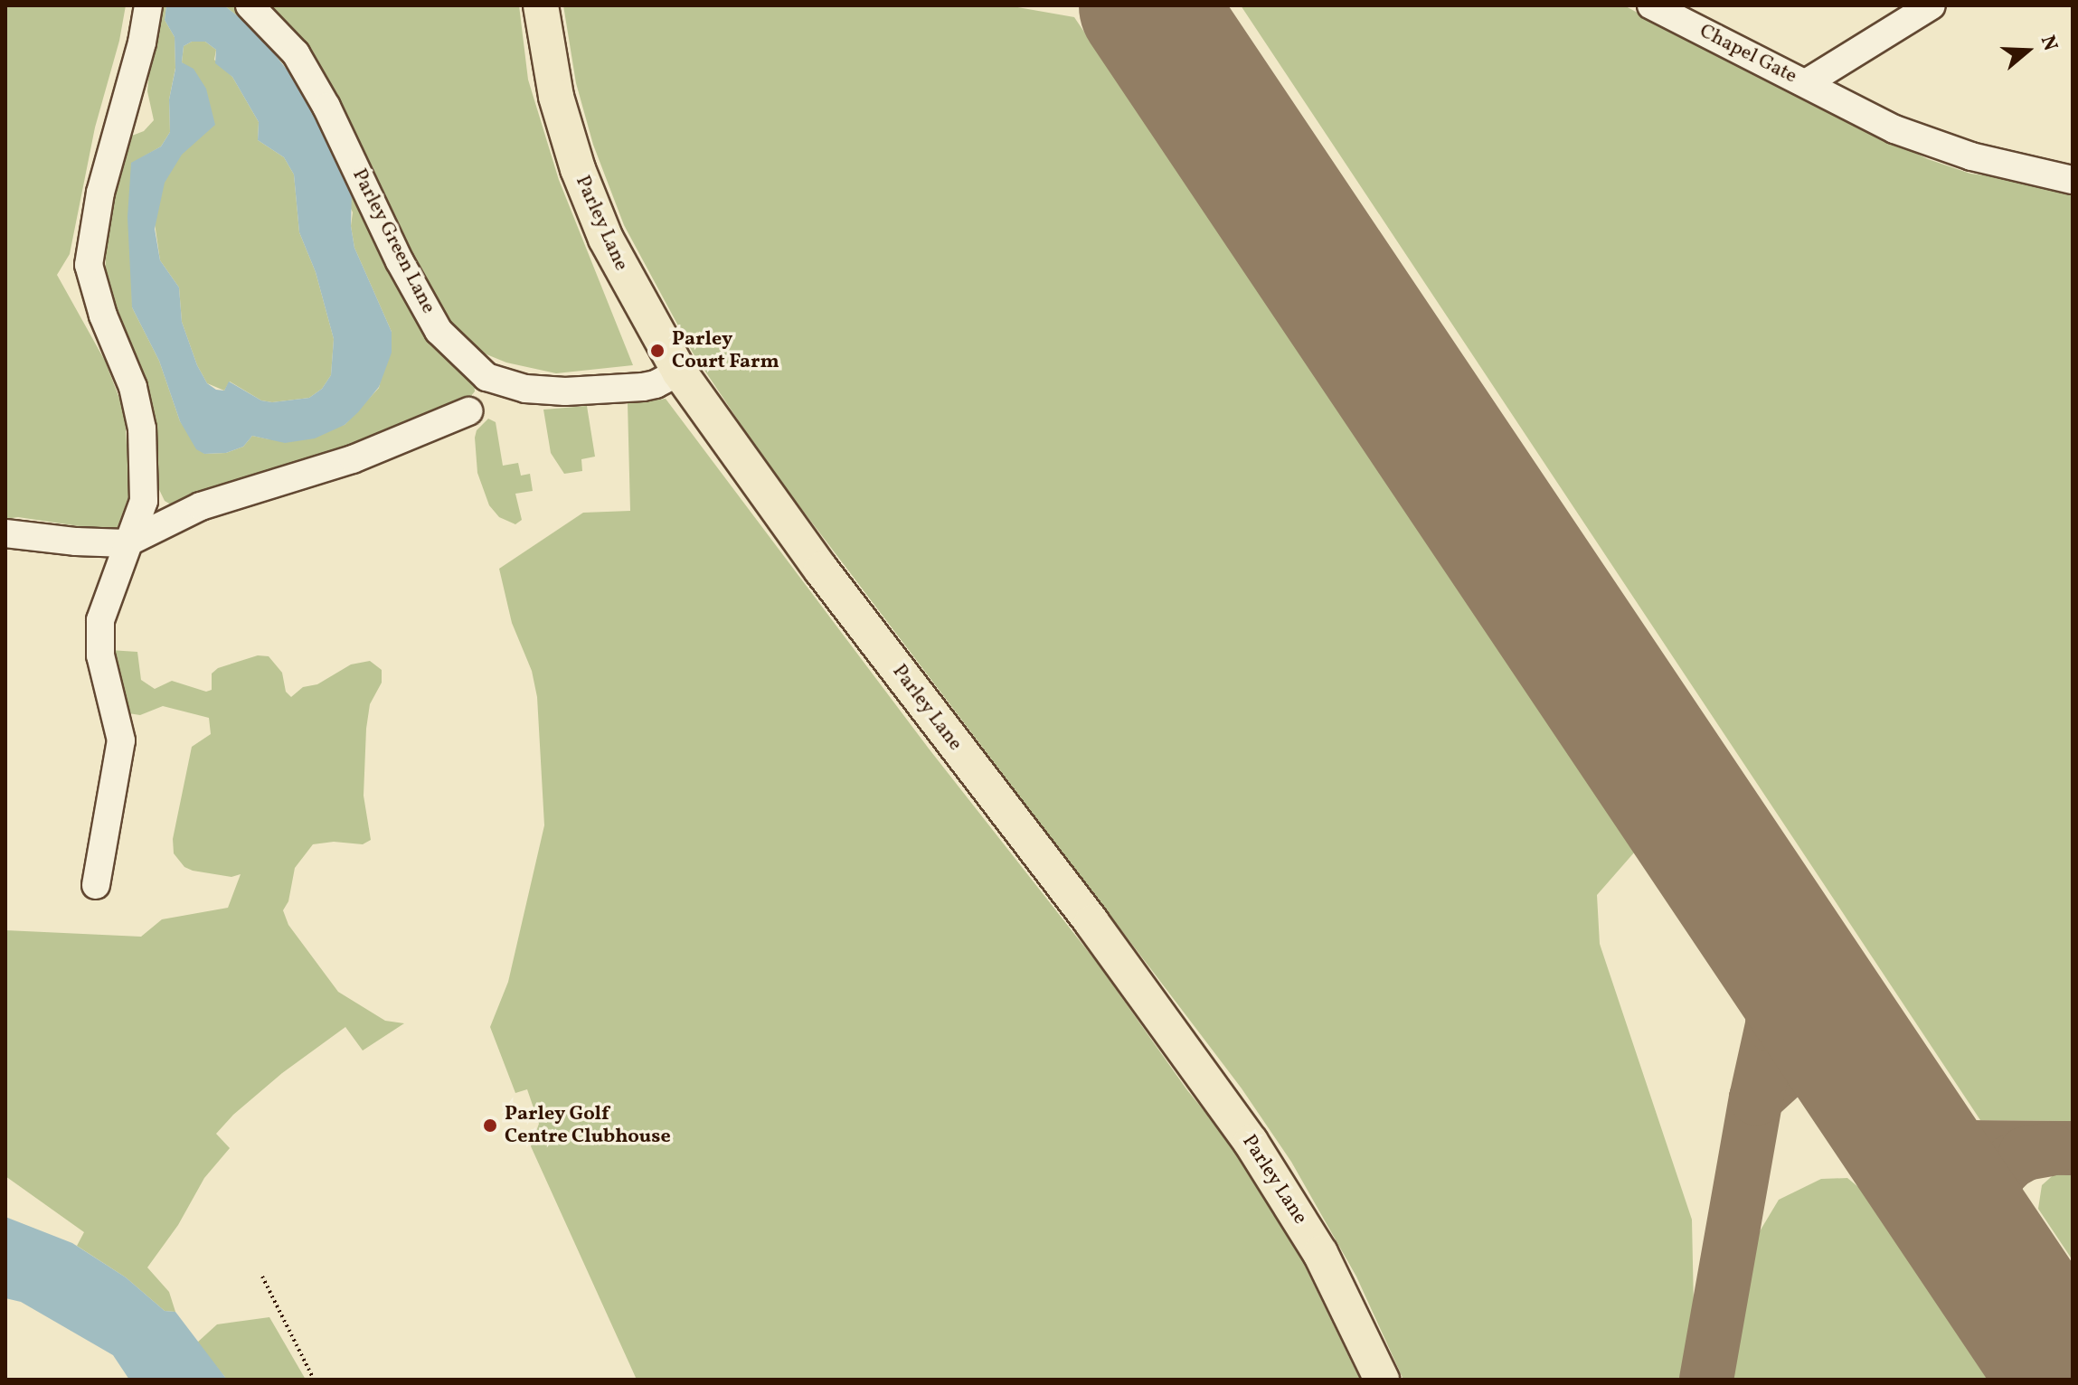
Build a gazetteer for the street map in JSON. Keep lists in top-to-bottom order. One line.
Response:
{"streets":{"main road":["Parley Lane"],"street":["Chapel Gate","Parley Green Lane"]},"crossings":[["Parley Lane","Parley Green Lane"]],"places":["Parley Court Farm","Parley Golf Centre Clubhouse"],"north":"right"}
